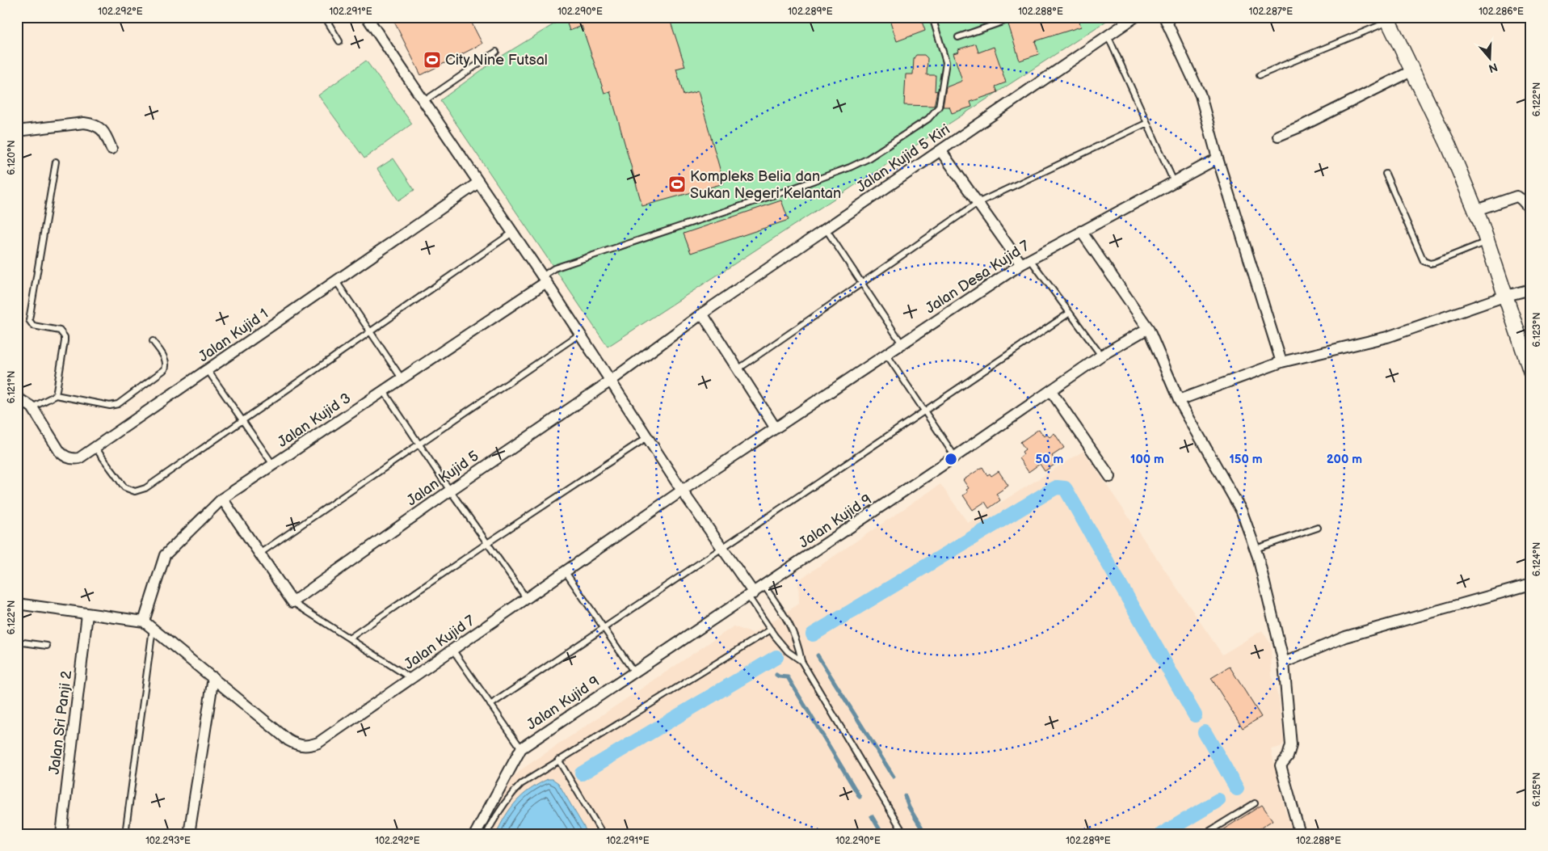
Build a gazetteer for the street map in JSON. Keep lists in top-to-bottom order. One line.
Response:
{"streets":{"street":["Jalan Kujid 5 Kiri","Jalan Desa Kujid 7","Jalan Kujid 1","Jalan Kujid 3","Jalan Kujid 5","Jalan Kujid 9","Jalan Kujid 7","Jalan Sri Panji 2"]},"crossings":[["Jalan Kujid 5 Kiri","Jalan Kujid 5"],["Jalan Desa Kujid 7","Jalan Kujid 7"],["Jalan Kujid 3","Jalan Kujid 7"]],"places":{"sports":["City Nine Futsal","Kompleks Belia dan Sukan Negeri Kelantan"]},"north":"bottom","coordinates":["102.292°E","102.291°E","102.290°E","102.289°E","102.288°E","102.287°E","102.286°E","6.122°N","6.120°N","6.123°N","6.121°N","6.124°N","6.125°N","102.293°E"],"rings":["50 m","100 m","150 m","200 m"]}
